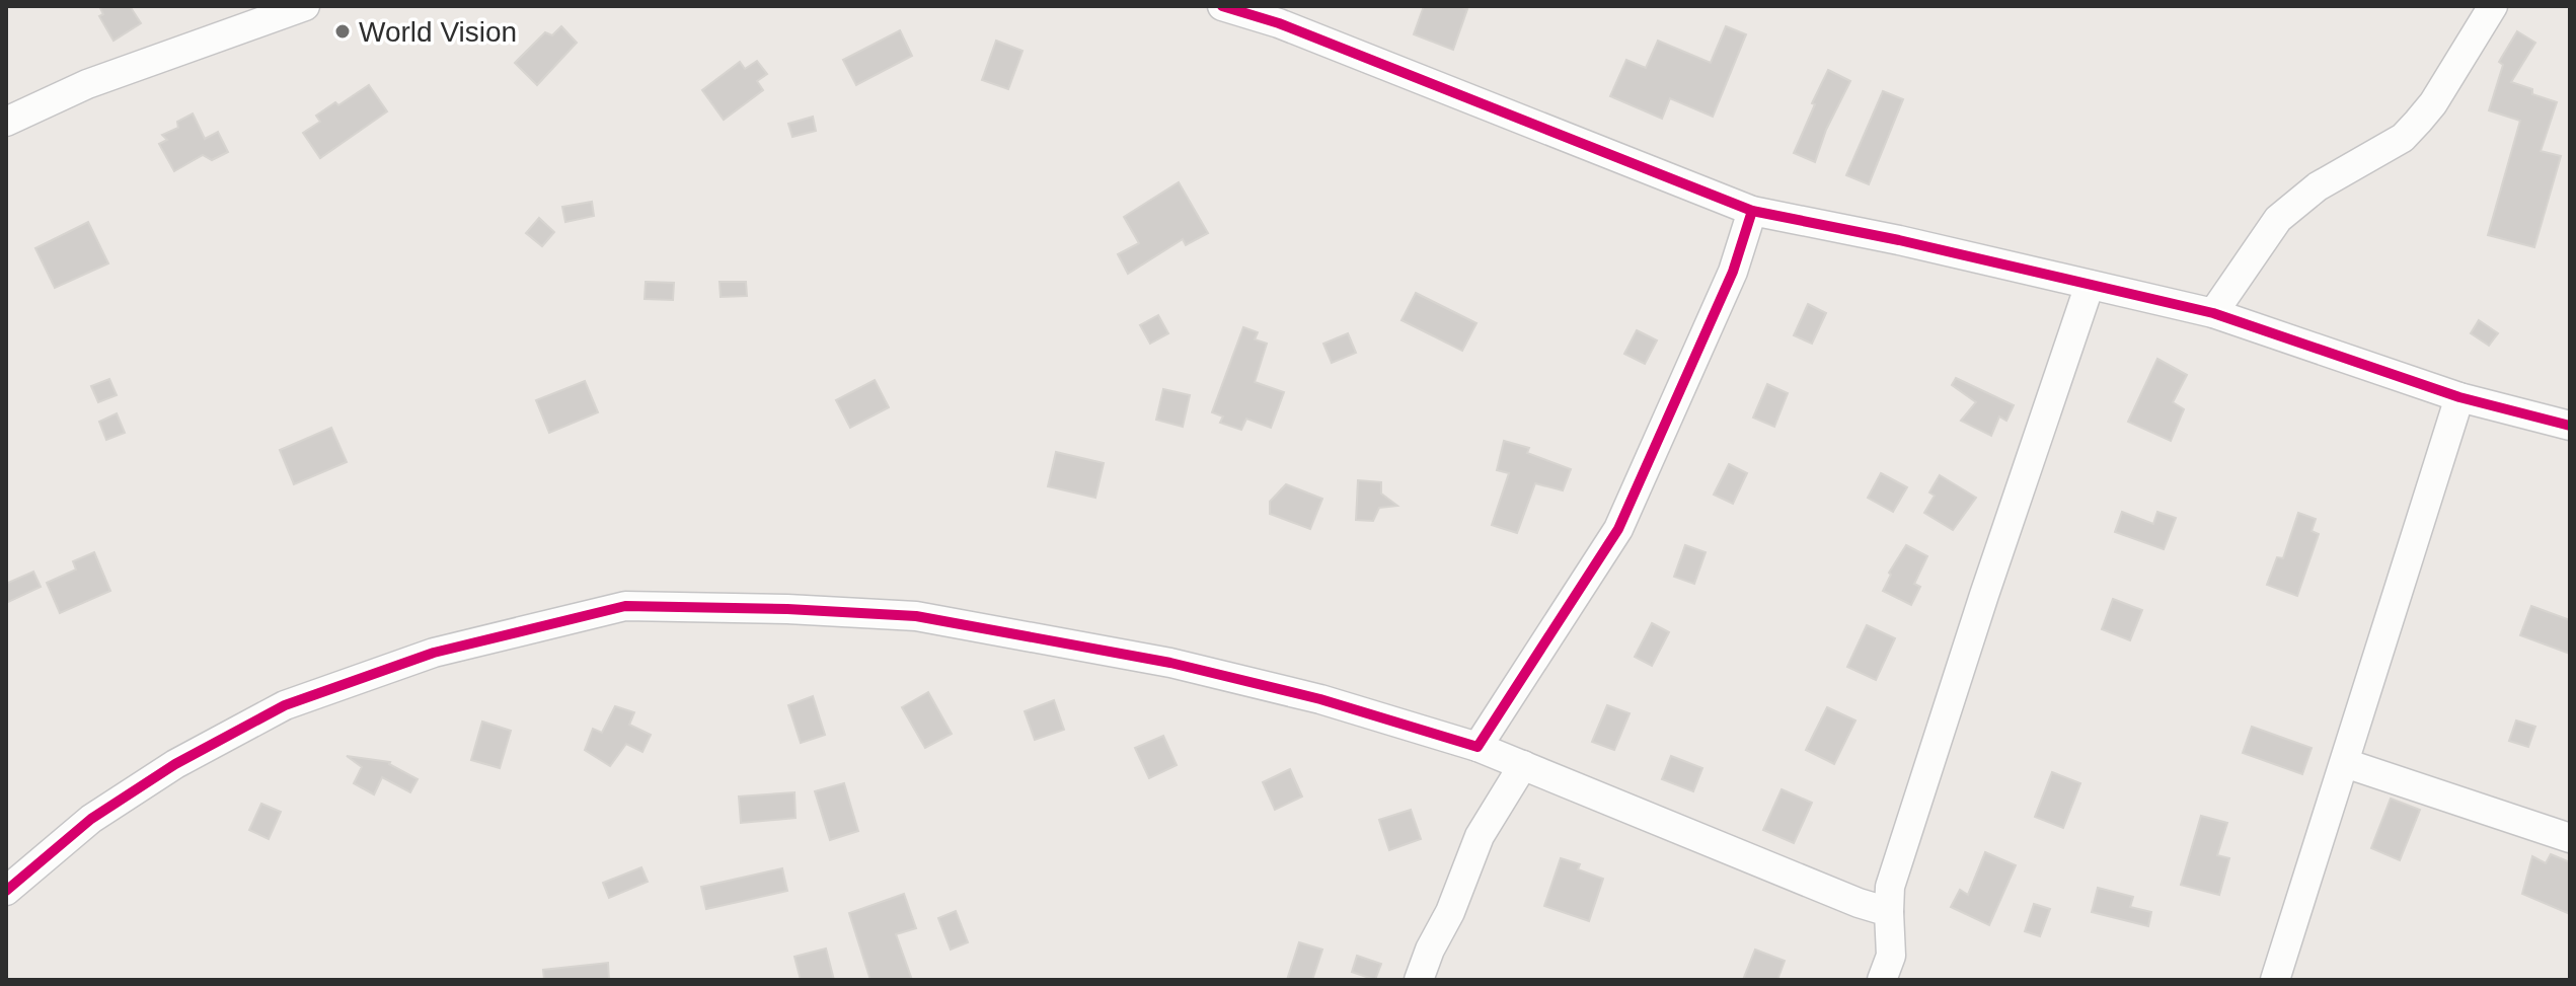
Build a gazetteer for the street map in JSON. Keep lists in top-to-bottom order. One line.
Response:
{"places":["World Vision"]}
